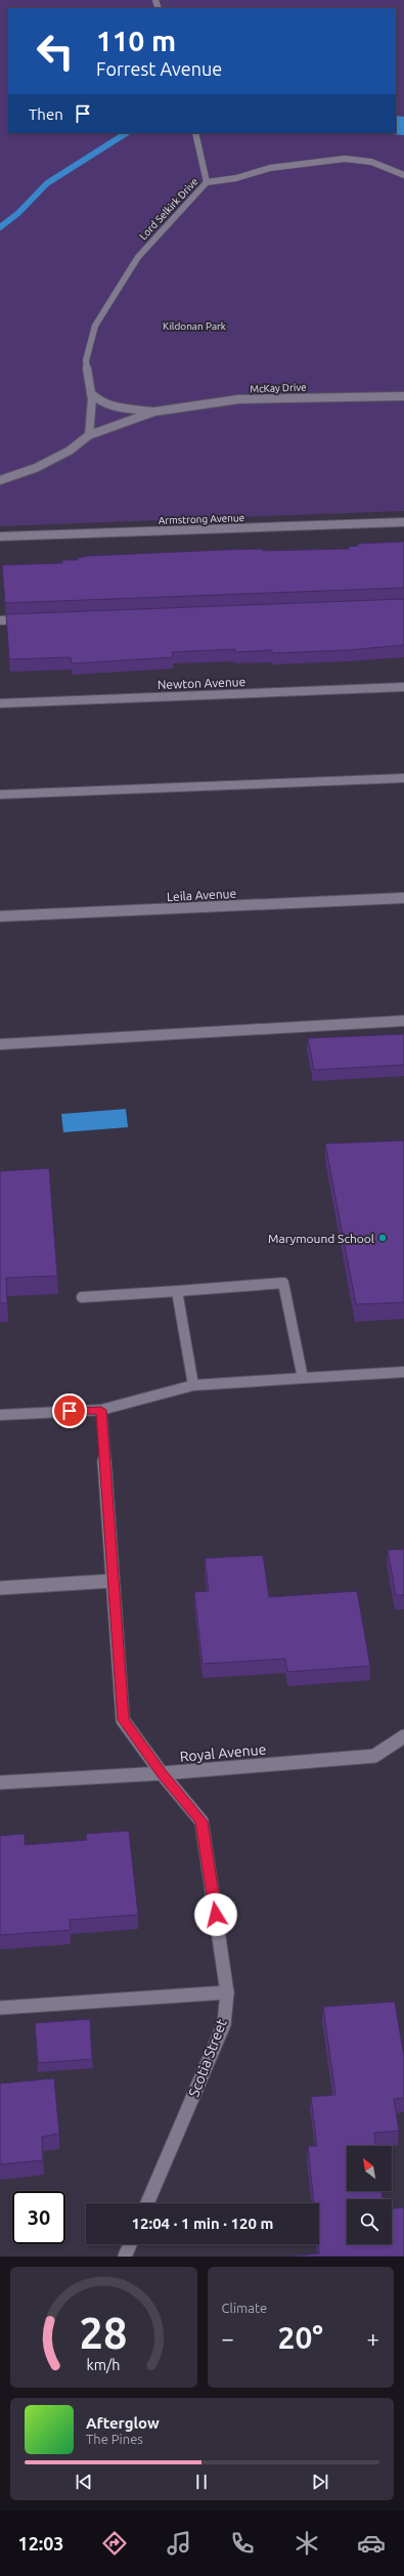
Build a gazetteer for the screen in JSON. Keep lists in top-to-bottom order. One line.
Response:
{"streets":{"street":["Lord Selkirk Drive","McKay Drive","Armstrong Avenue","Newton Avenue","Leila Avenue","Royal Avenue","Scotia Street"]},"crossings":[["Lord Selkirk Drive","McKay Drive"],["Royal Avenue","Scotia Street"]],"parks":["Kildonan Park"],"places":["Marymound School"],"north":"top left","page":{"turn":["110 m","Forrest Avenue"],"then":"Then","limit":"30","trip":"12:04 · 1 min · 120 m","tile":"Climate","heat":["−","20°","+"],"song":["Afterglow","The Pines"],"tabs":"12:03","gauge":["28","km/h"]}}
